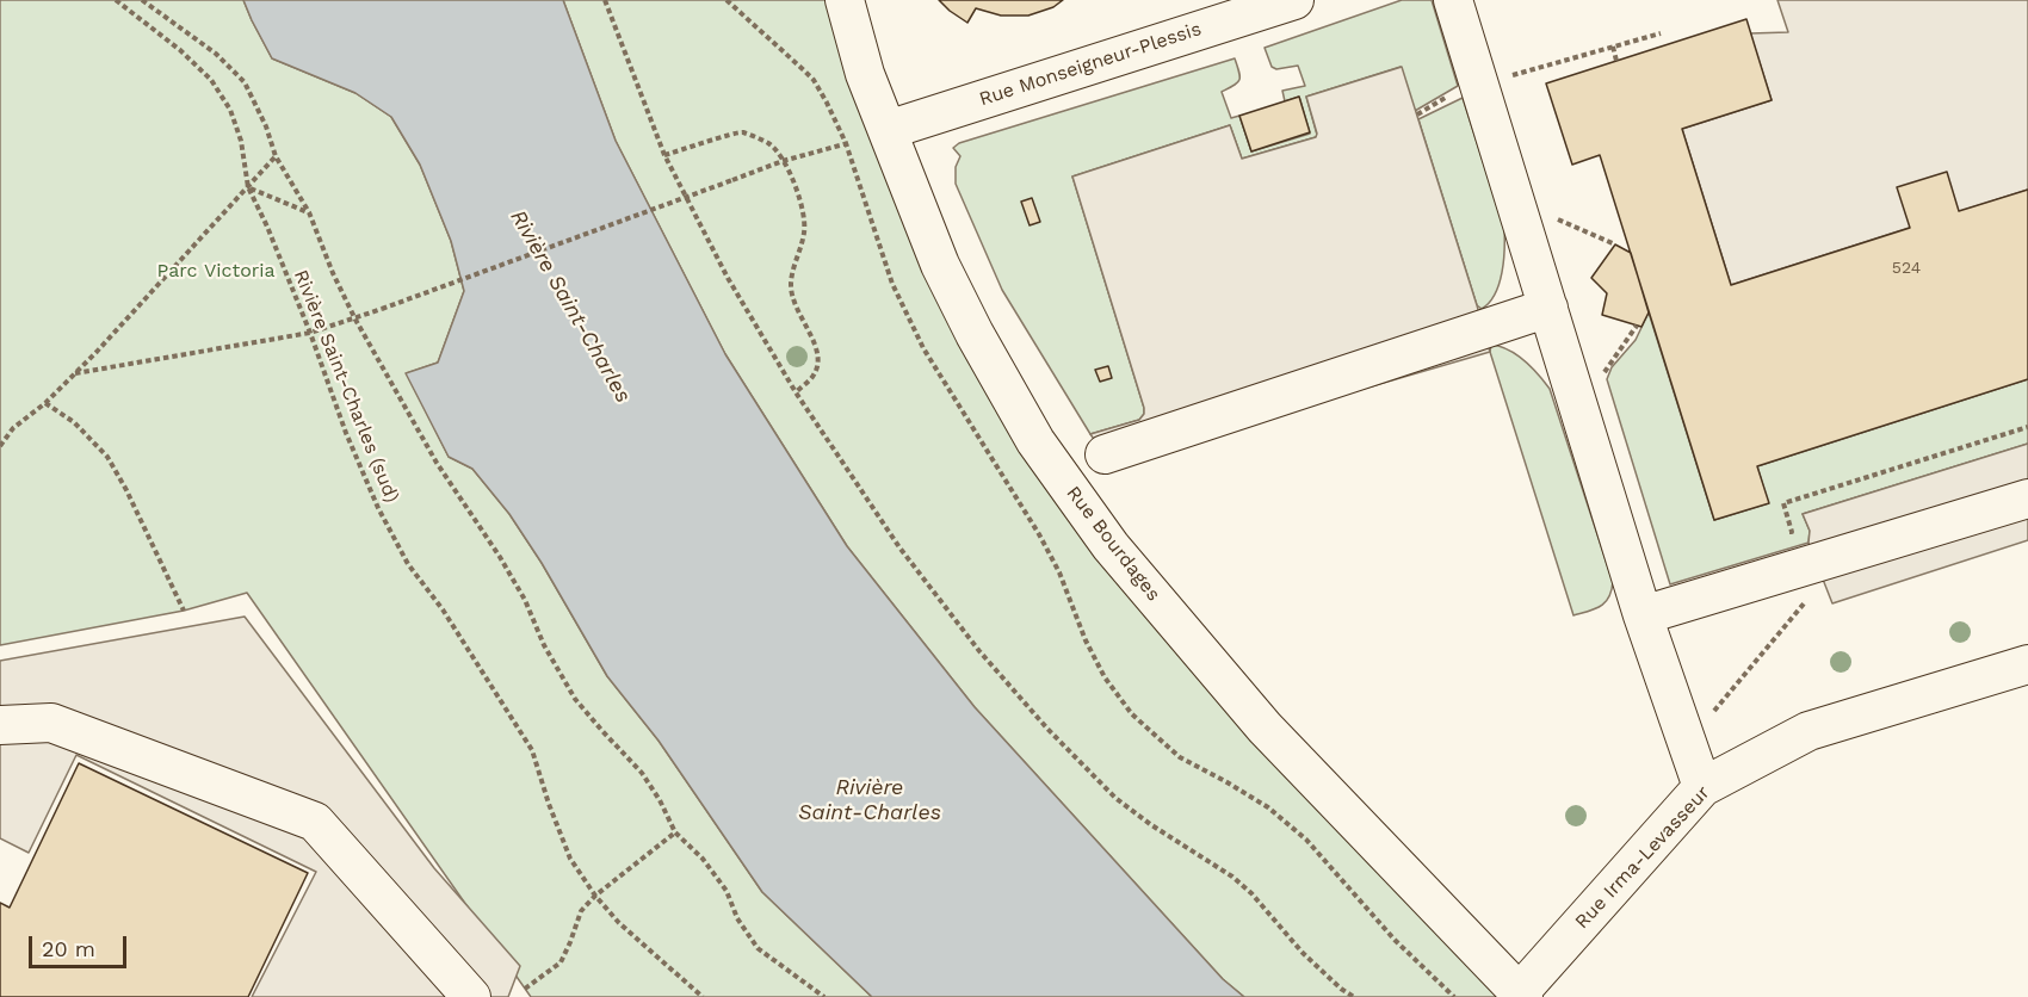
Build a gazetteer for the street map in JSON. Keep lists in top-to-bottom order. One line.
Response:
{"streets":{"street":["Rue Monseigneur-Plessis","Rue Bourdages","Rue Irma-Levasseur"],"path":["Rivière Saint-Charles (sud)"]},"crossings":[["Rue Monseigneur-Plessis","Rue Bourdages"],["Rue Bourdages","Rue Irma-Levasseur"]],"water":["Rivière Saint-Charles"],"parks":["Parc Victoria"],"house_numbers":["524"],"scale_bar":"20 m"}
